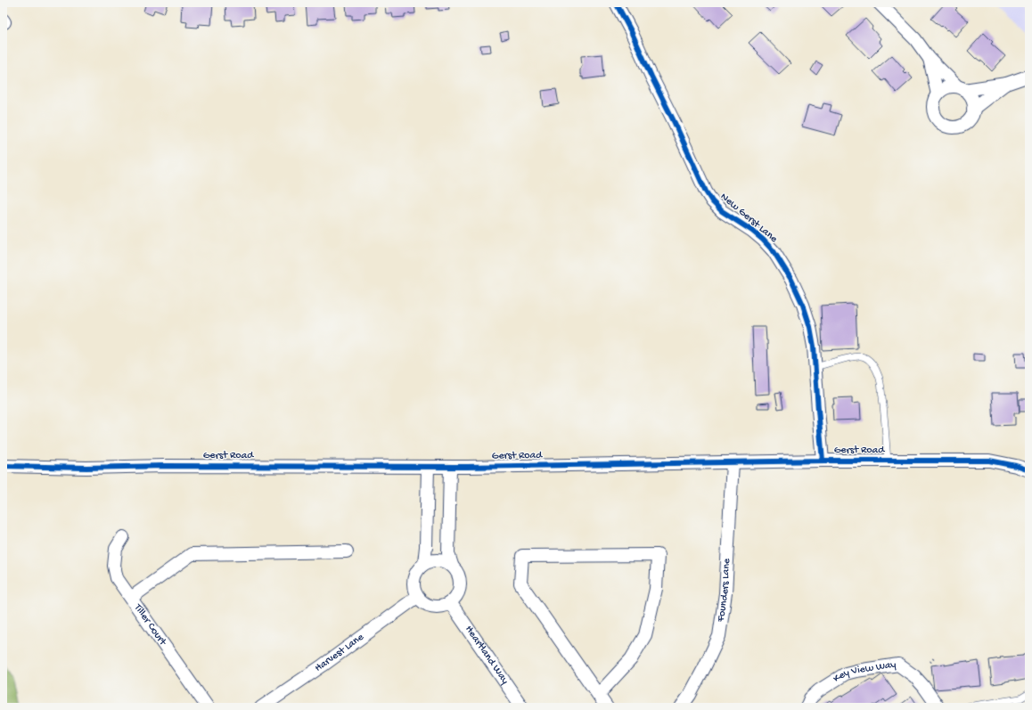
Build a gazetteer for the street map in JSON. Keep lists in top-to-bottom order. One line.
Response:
{"streets":{"street":["New Gerst Lane","Gerst Road","Founders Lane","Tiller Court","Harvest Lane","Heartland Way","Key View Way"]},"crossings":[["New Gerst Lane","Gerst Road"],["Gerst Road","Founders Lane"],["Harvest Lane","Heartland Way"]]}
